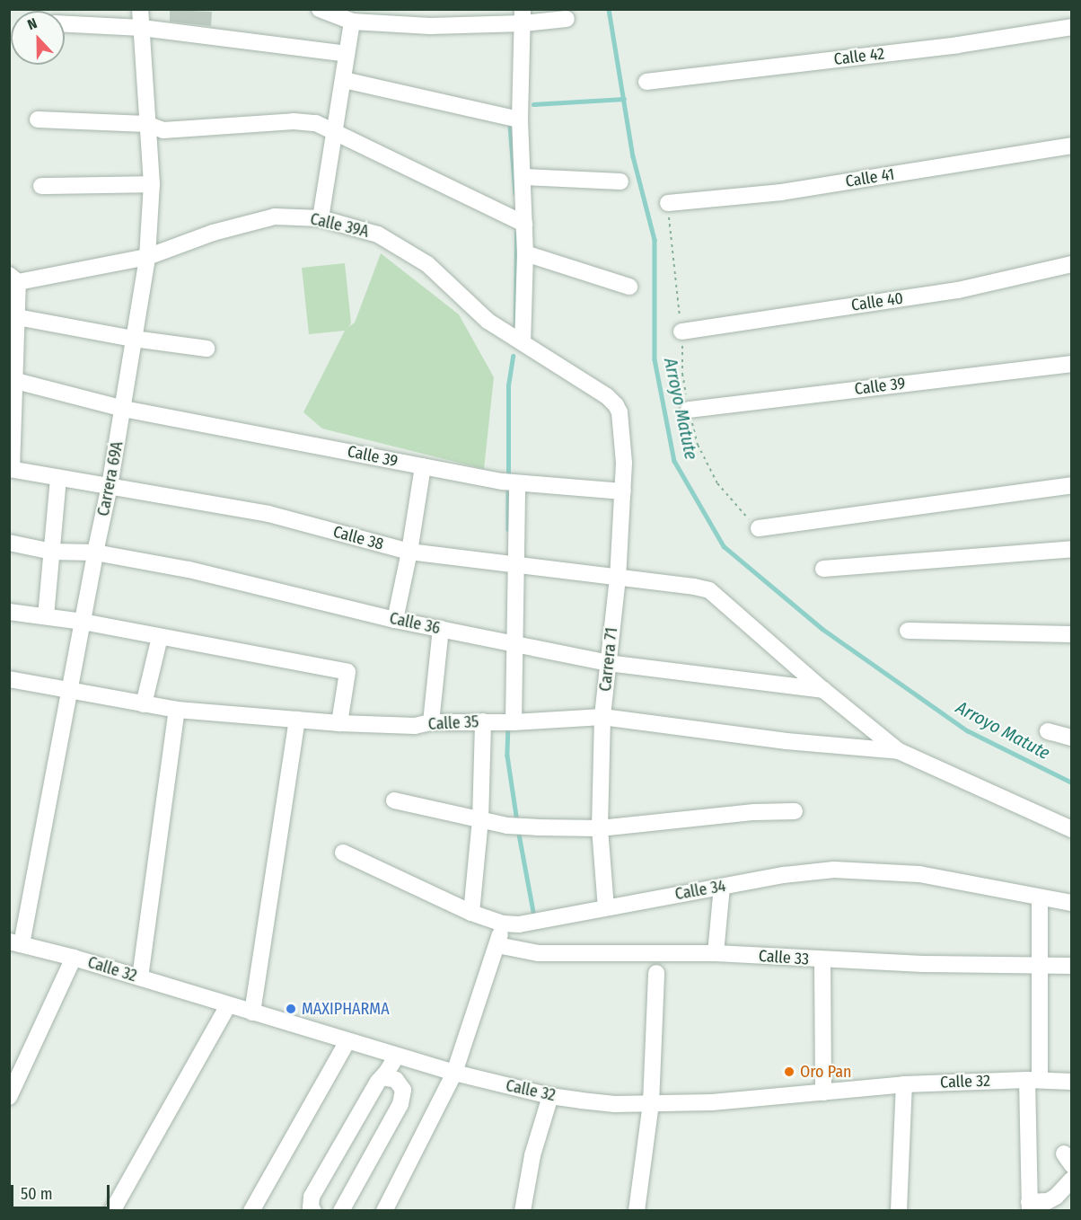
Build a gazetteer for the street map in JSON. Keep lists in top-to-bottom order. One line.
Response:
{"streets":{"street":["Calle 42","Calle 41","Calle 39A","Calle 40","Calle 39","Carrera 69A","Calle 38","Calle 36","Carrera 71","Calle 35","Calle 34","Calle 33","Calle 32"]},"crossings":[["Calle 39A","Carrera 69A"],["Calle 39A","Carrera 71"],["Calle 39","Carrera 69A"],["Calle 39","Carrera 71"],["Carrera 69A","Calle 38"],["Carrera 69A","Calle 36"],["Carrera 69A","Calle 35"],["Carrera 69A","Calle 32"],["Calle 38","Calle 36"],["Calle 38","Carrera 71"],["Calle 36","Carrera 71"],["Carrera 71","Calle 35"],["Carrera 71","Calle 34"]],"water":["Arroyo Matute"],"places":["MAXIPHARMA","Oro Pan"],"scale_bar":"50 m","north":"top"}
